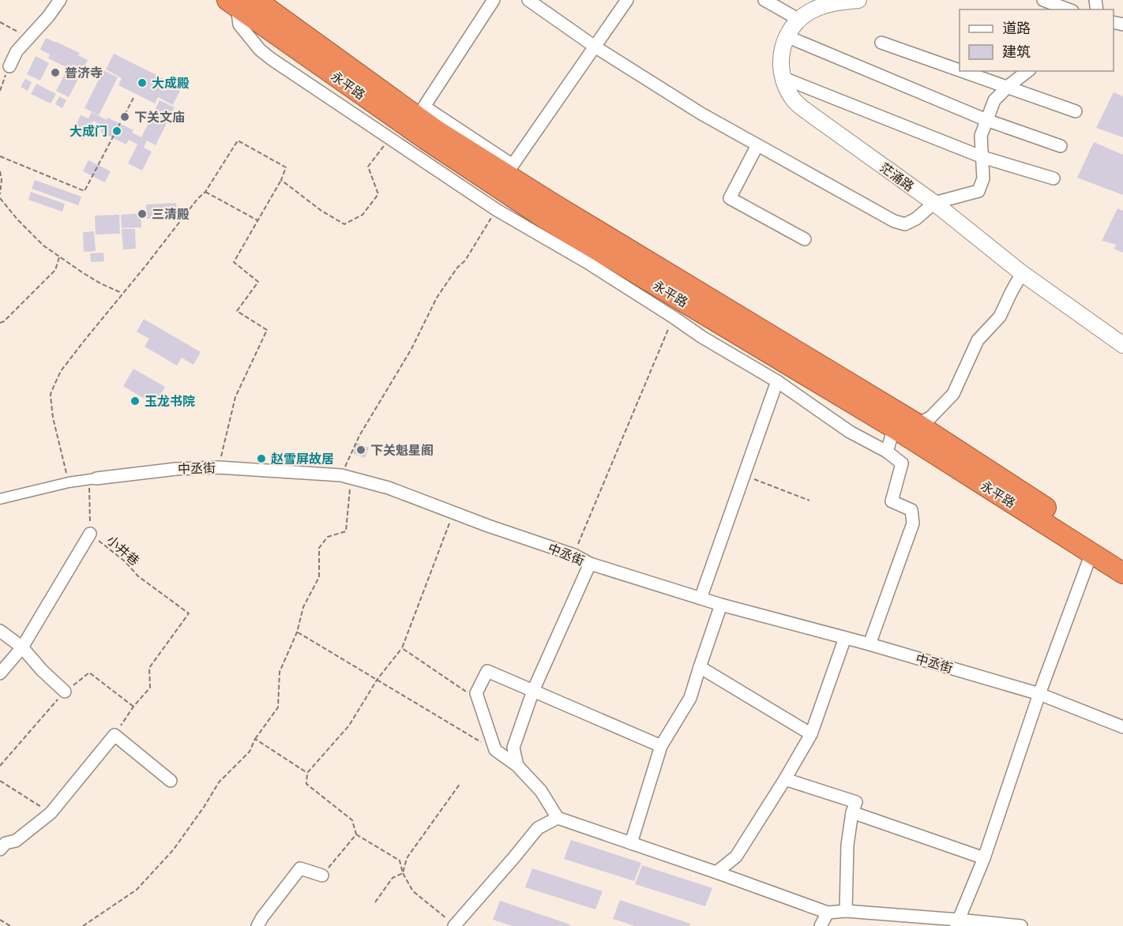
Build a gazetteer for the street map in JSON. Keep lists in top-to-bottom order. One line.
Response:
{"streets":{"highway":["永平路"],"street":["茫涌路","中丞街"],"path":["小井巷"]},"crossings":[["中丞街","小井巷"]],"places":["普济寺","大成殿","下关文庙","大成门","三清殿","玉龙书院","下关魁星阁","赵雪屏故居"],"legend":["道路","建筑"]}
